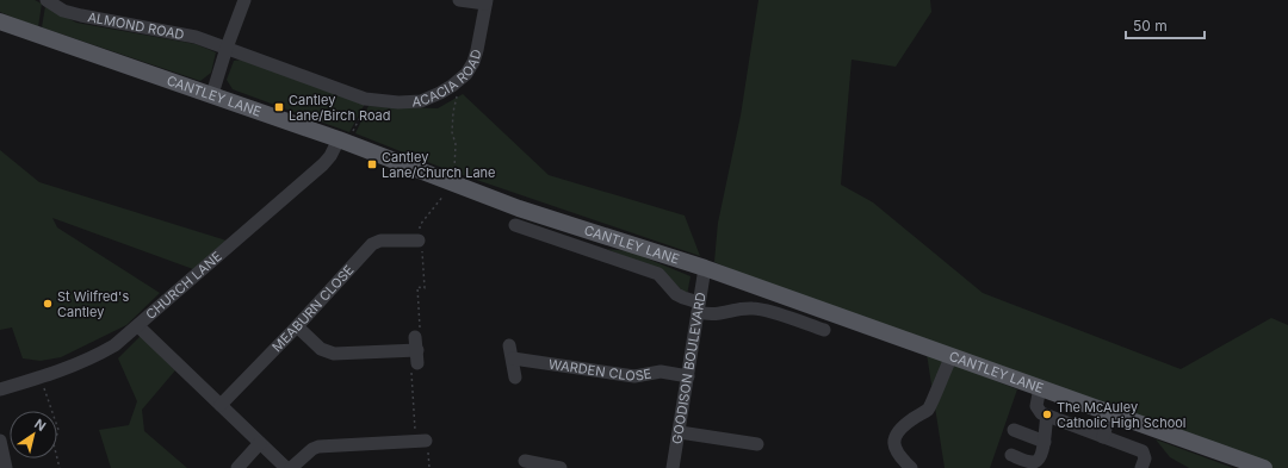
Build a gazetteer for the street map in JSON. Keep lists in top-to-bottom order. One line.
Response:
{"streets":{"main road":["CANTLEY LANE"],"street":["ALMOND ROAD","ACACIA ROAD","CHURCH LANE","MEABURN CLOSE","WARDEN CLOSE","GOODISON BOULEVARD"]},"crossings":[["ALMOND ROAD","ACACIA ROAD"],["CANTLEY LANE","CHURCH LANE"],["CANTLEY LANE","GOODISON BOULEVARD"],["WARDEN CLOSE","GOODISON BOULEVARD"]],"places":{"transit":["Cantley Lane/Birch Road","Cantley Lane/Church Lane"],"other":["St Wilfred's Cantley","The McAuley Catholic High School"]},"scale_bar":"50 m","north":"top right"}
